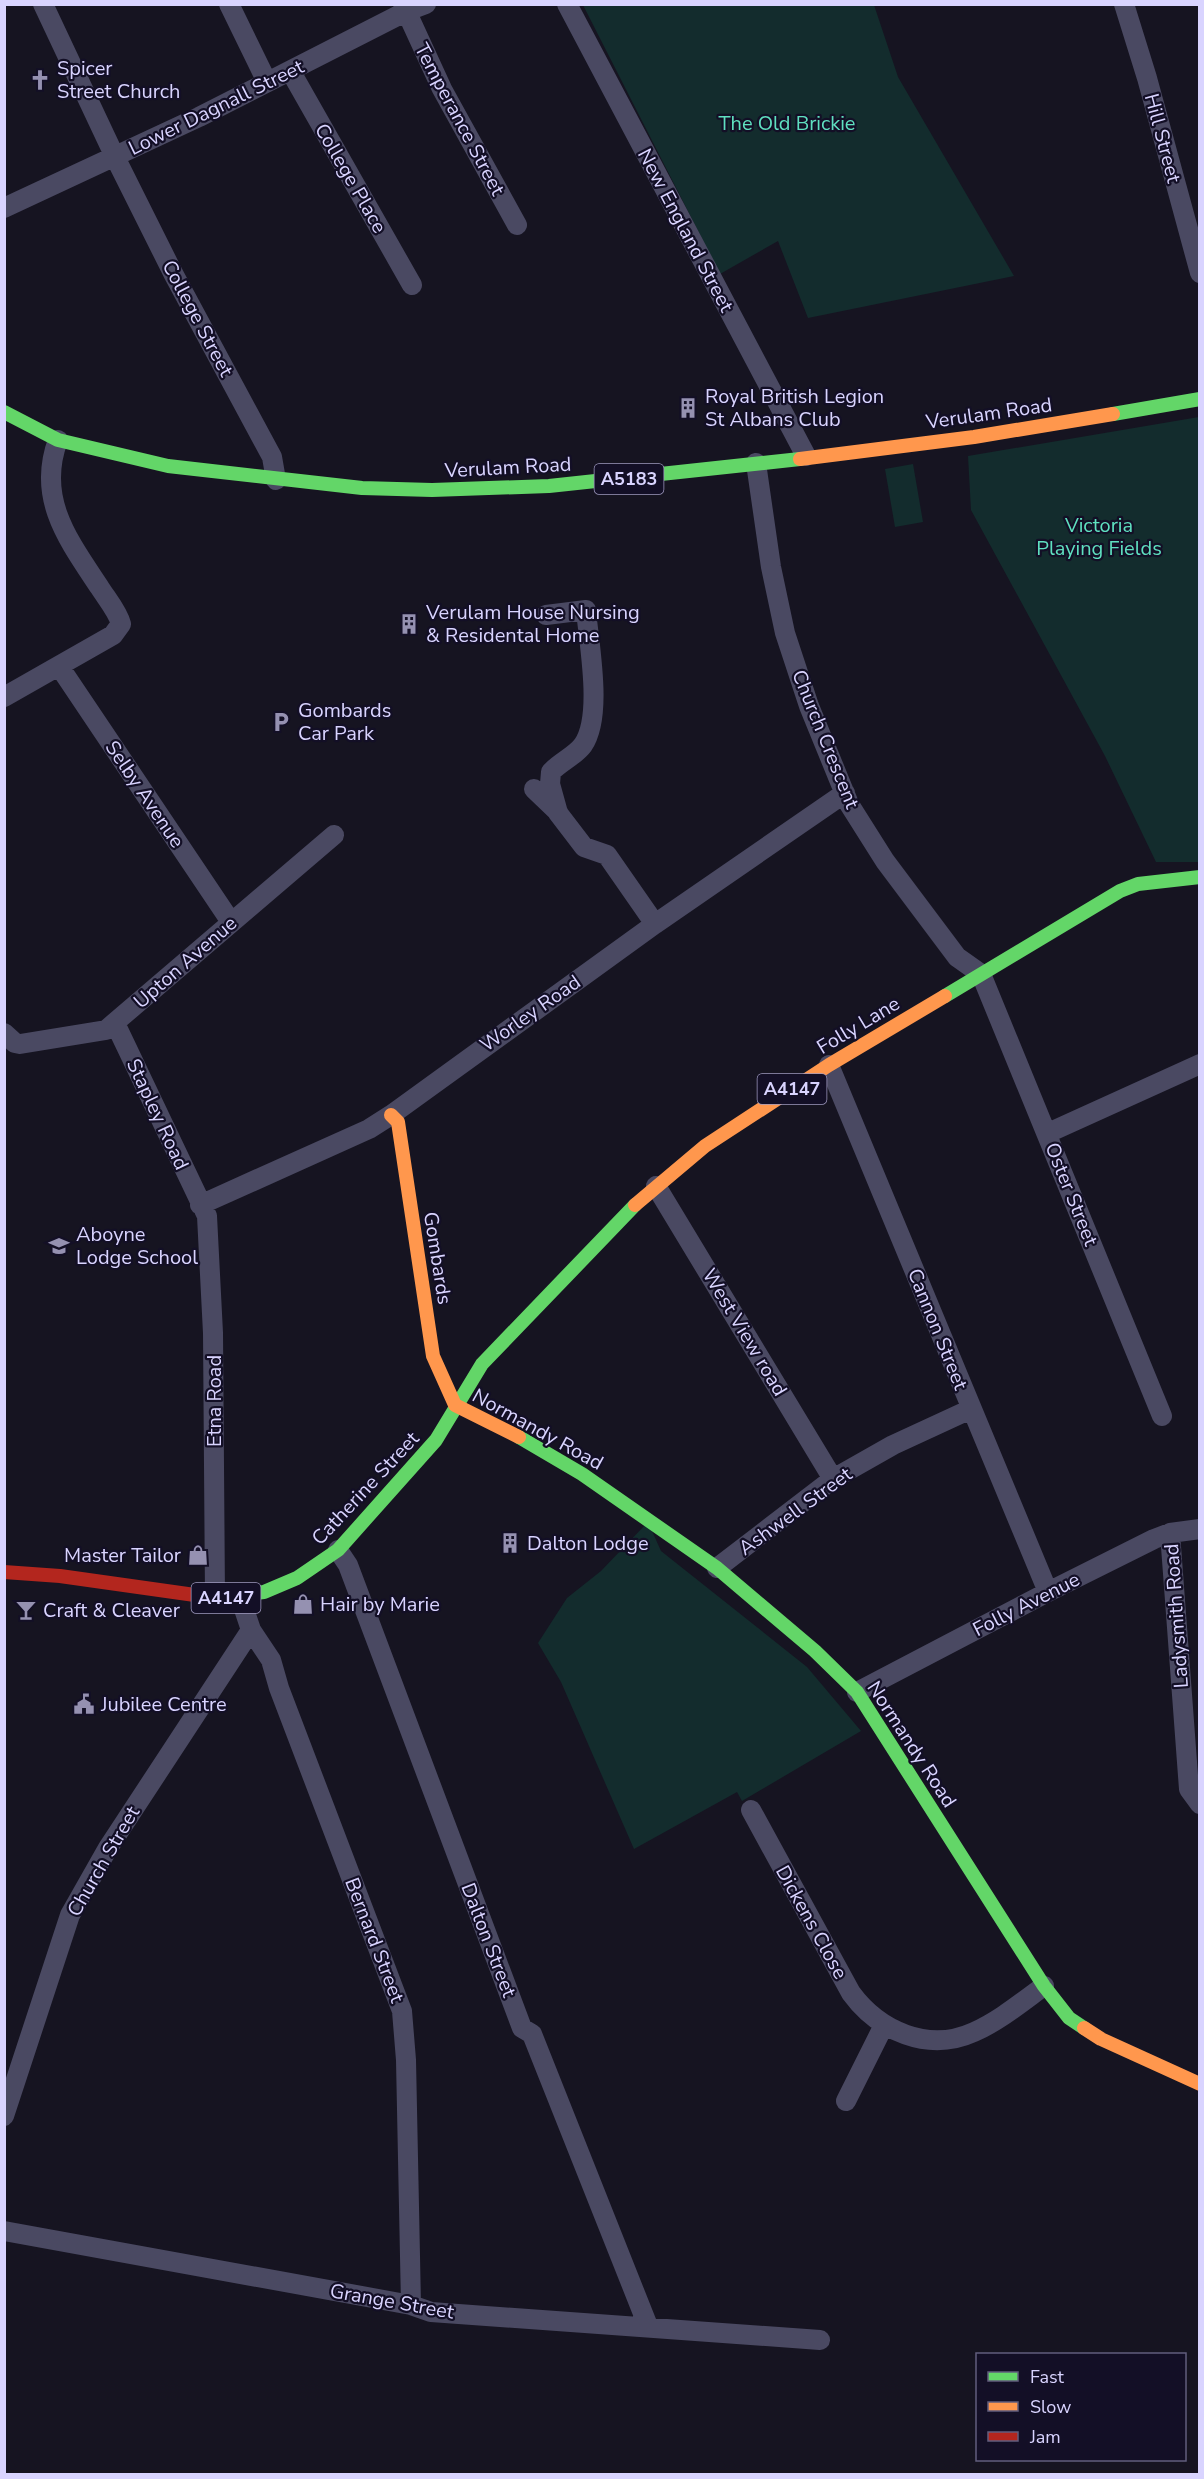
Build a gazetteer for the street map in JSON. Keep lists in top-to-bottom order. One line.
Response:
{"streets":{"main road":["Verulam Road","A5183","Folly Lane","A4147","Gombards","Normandy Road","Catherine Street"],"street":["Lower Dagnall Street","Temperance Street","Hill Street","College Place","New England Street","College Street","Church Crescent","Selby Avenue","Upton Avenue","Worley Road","Stapley Road","Oster Street","Cannon Street","West View road","Etna Road","Ashwell Street","Folly Avenue","Ladysmith Road","Church Street","Dickens Close","Bernard Street","Dalton Street","Grange Street"]},"crossings":[["Lower Dagnall Street","Temperance Street"],["Lower Dagnall Street","College Place"],["Lower Dagnall Street","College Street"],["New England Street","Verulam Road"],["College Street","Verulam Road"],["Verulam Road","Church Crescent"],["Church Crescent","Worley Road"],["Church Crescent","Folly Lane"],["Church Crescent","Oster Street"],["Selby Avenue","Upton Avenue"],["Upton Avenue","Stapley Road"],["Worley Road","Stapley Road"],["Worley Road","Gombards"],["Worley Road","Etna Road"],["Folly Lane","Oster Street"],["Folly Lane","Gombards"],["Folly Lane","Cannon Street"],["Folly Lane","West View road"],["Folly Lane","Normandy Road"],["Folly Lane","Catherine Street"],["Stapley Road","Etna Road"],["Gombards","Normandy Road"],["Gombards","Catherine Street"],["Cannon Street","Ashwell Street"],["Cannon Street","Folly Avenue"],["West View road","Ashwell Street"],["Etna Road","Catherine Street"],["Normandy Road","Catherine Street"],["Normandy Road","Ashwell Street"],["Normandy Road","Folly Avenue"],["Normandy Road","Dickens Close"],["Catherine Street","Bernard Street"],["Catherine Street","Dalton Street"],["Folly Avenue","Ladysmith Road"],["Church Street","Bernard Street"],["Bernard Street","Grange Street"],["Dalton Street","Grange Street"]],"parks":["The Old Brickie","Victoria Playing Fields"],"places":{"church":["Spicer Street Church"],"building":["Royal British Legion St Albans Club","Verulam House Nursing & Residental Home","Dalton Lodge"],"parking":["Gombards Car Park"],"school or university":["Aboyne Lodge School"],"shop":["Master Tailor","Hair by Marie"],"bar":["Craft & Cleaver"],"public building":["Jubilee Centre"]},"legend":["Fast","Slow","Jam"]}
